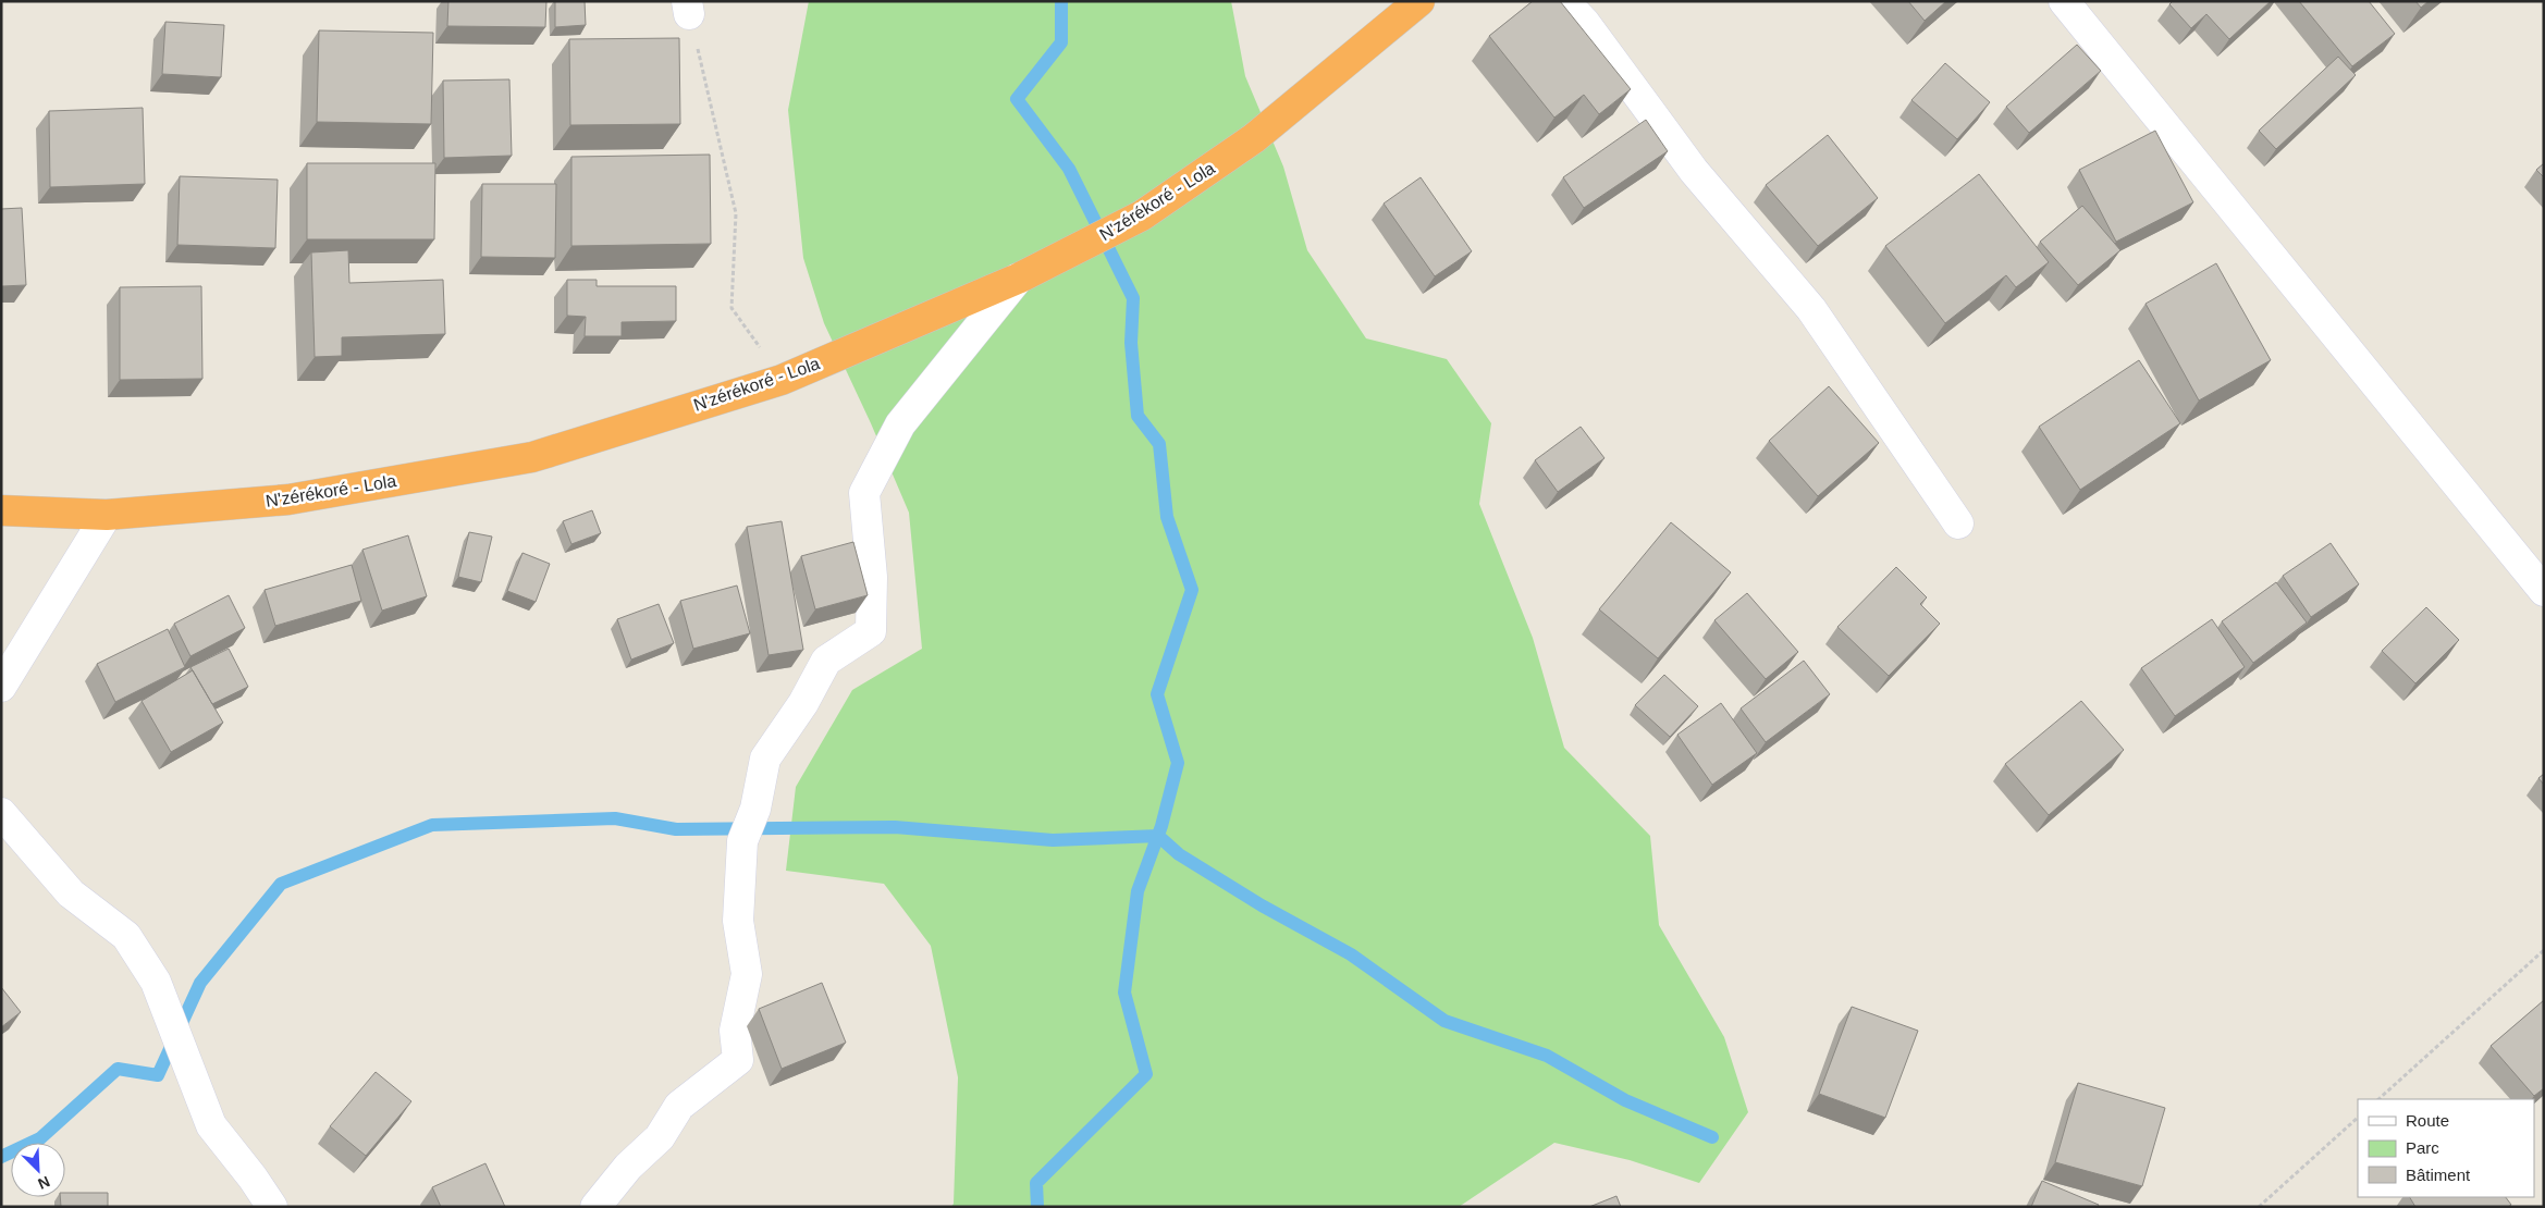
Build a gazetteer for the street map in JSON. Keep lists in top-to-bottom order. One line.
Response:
{"streets":{"highway":["N'zérékoré - Lola"]},"legend":["Route","Parc","Bâtiment"],"north":"bottom right"}
